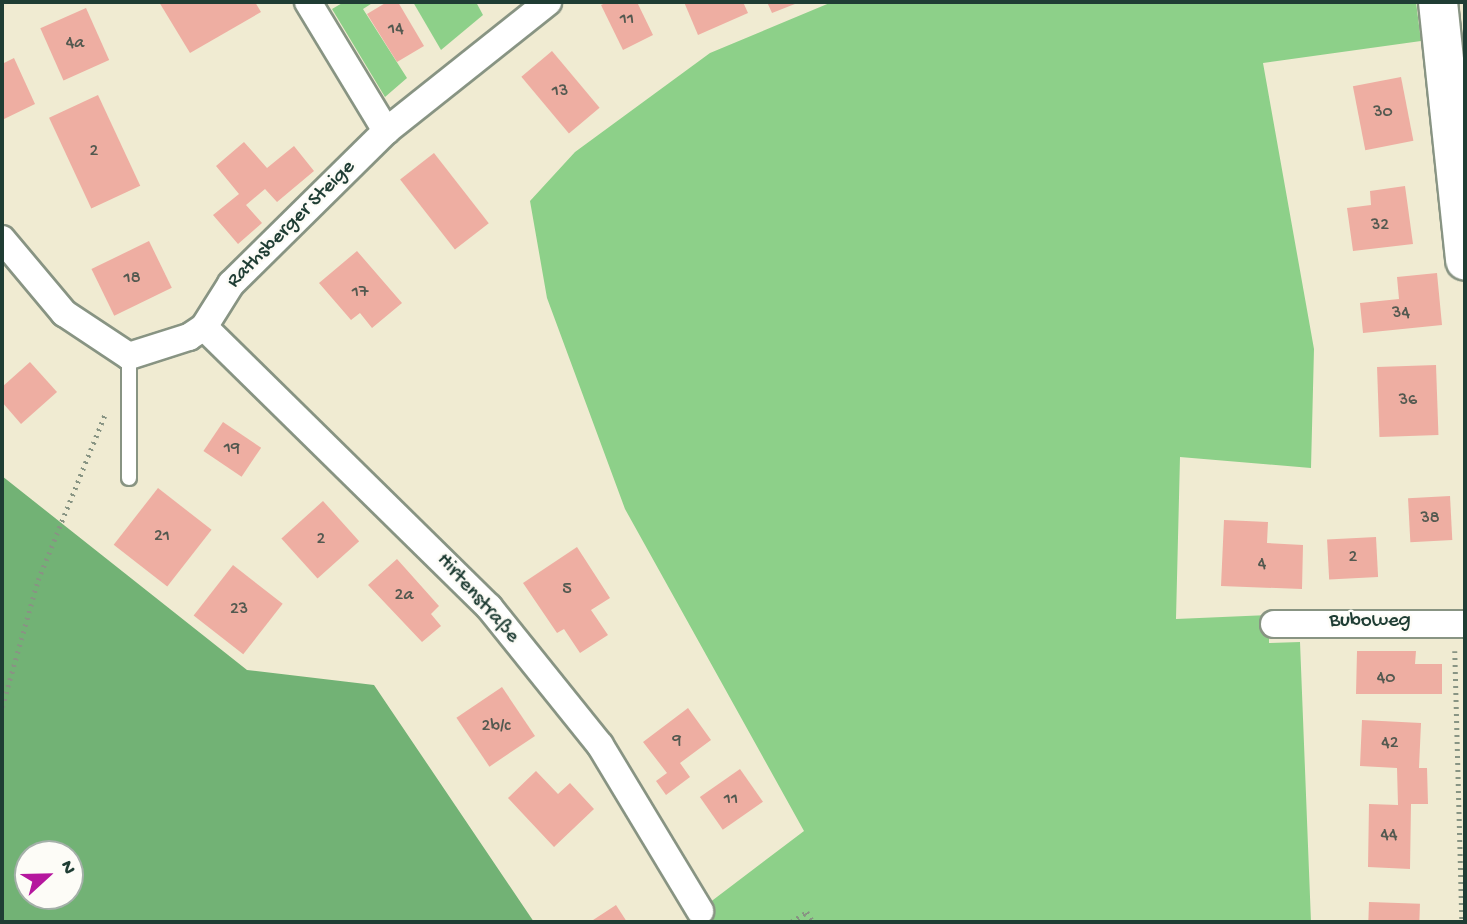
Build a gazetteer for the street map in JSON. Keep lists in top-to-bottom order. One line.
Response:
{"streets":{"street":["Rathsberger Steige","Hirtenstraße","Buboweg"]},"crossings":[["Rathsberger Steige","Hirtenstraße"]],"house_numbers":["11","14","4a","13","30","2","32","18","17","34","36","19","38","21","2","2","4","5","2a","23","40","2b/c","9","42","11","44"],"north":"right"}
